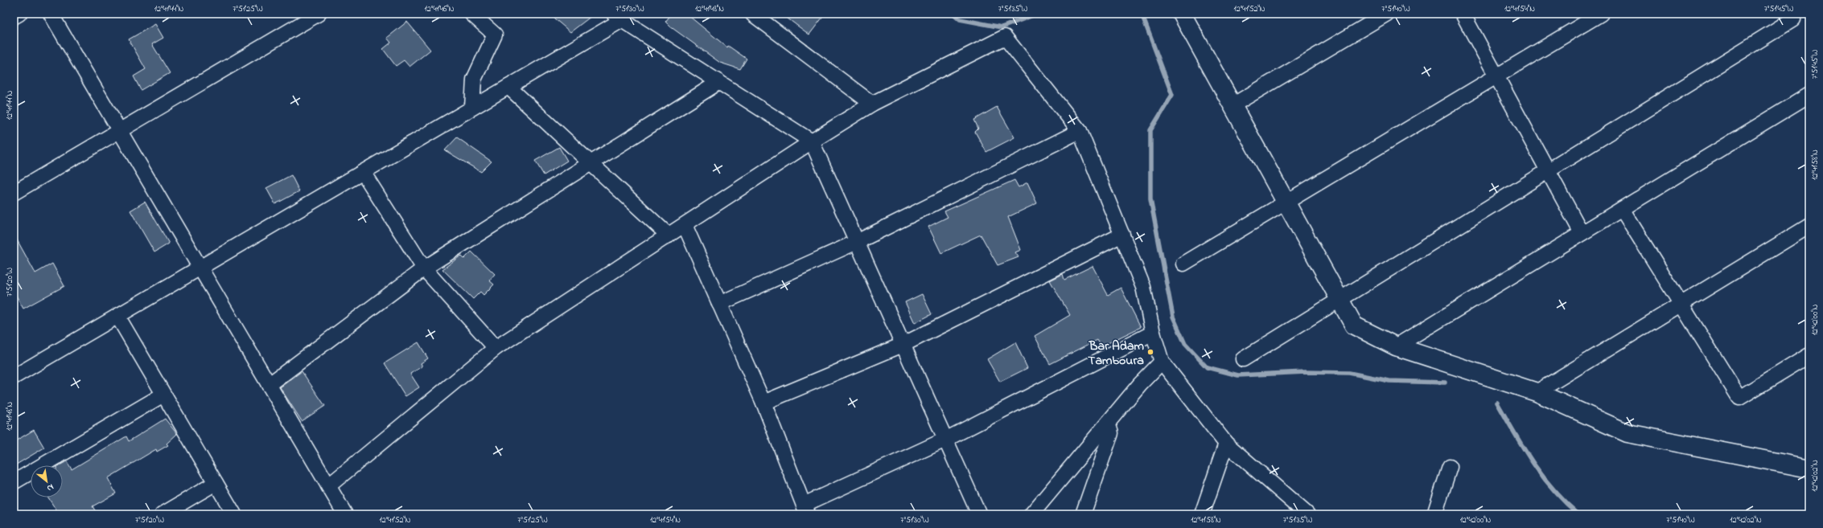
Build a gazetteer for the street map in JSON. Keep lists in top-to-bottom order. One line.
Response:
{"places":["Bar Adam Tamboura"],"north":"bottom right","coordinates":["12°41'44\"N","7°51'25\"W","12°41'46\"N","7°51'30\"W","12°41'48\"N","7°51'35\"W","12°41'52\"N","7°51'40\"W","12°41'54\"N","7°51'45\"W","12°41'58\"N","7°51'20\"W","12°42'00\"N","12°42'02\"N"]}
